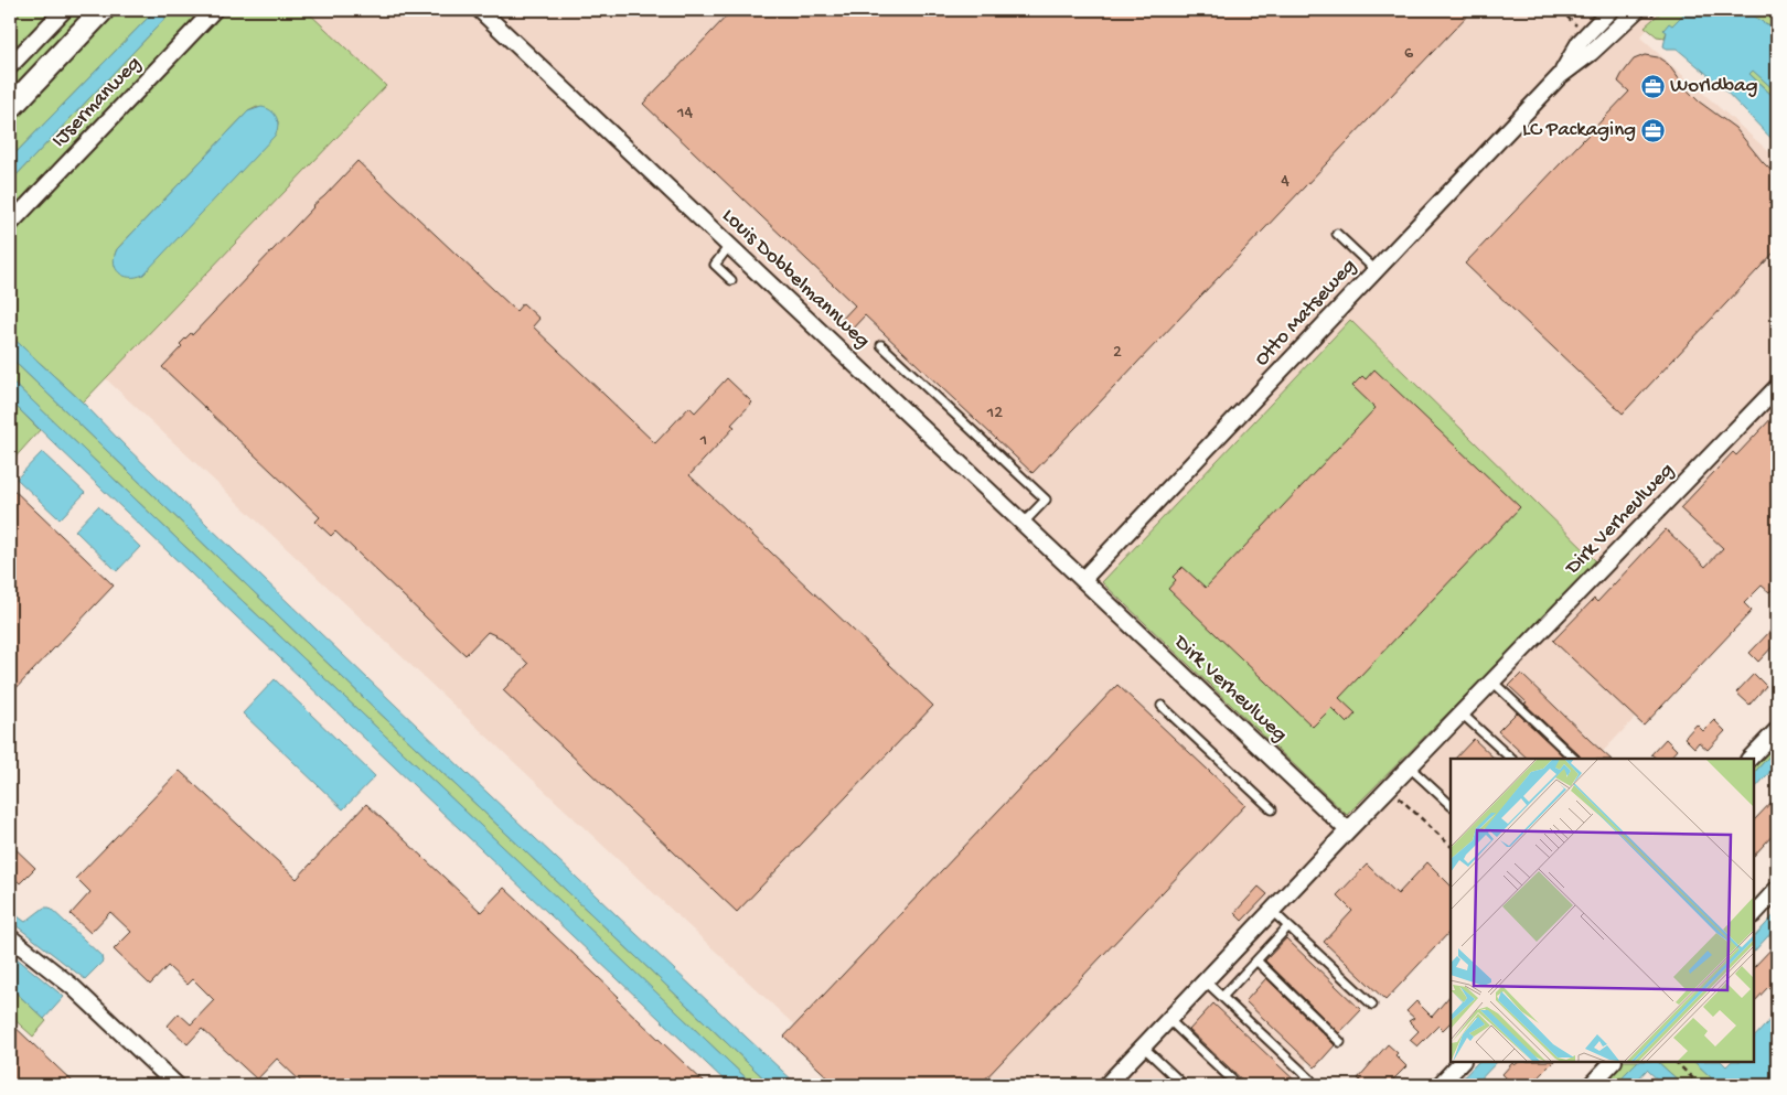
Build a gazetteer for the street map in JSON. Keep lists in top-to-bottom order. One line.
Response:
{"streets":{"street":["IJsermanweg","Louis Dobbelmannweg","Otto Matseweg","Dirk Verheulweg"]},"crossings":[["Louis Dobbelmannweg","Otto Matseweg"],["Louis Dobbelmannweg","Dirk Verheulweg"],["Otto Matseweg","Dirk Verheulweg"]],"places":{"office":["Worldbag","LC Packaging"]},"house_numbers":["6","14","4","2","12","1"]}
